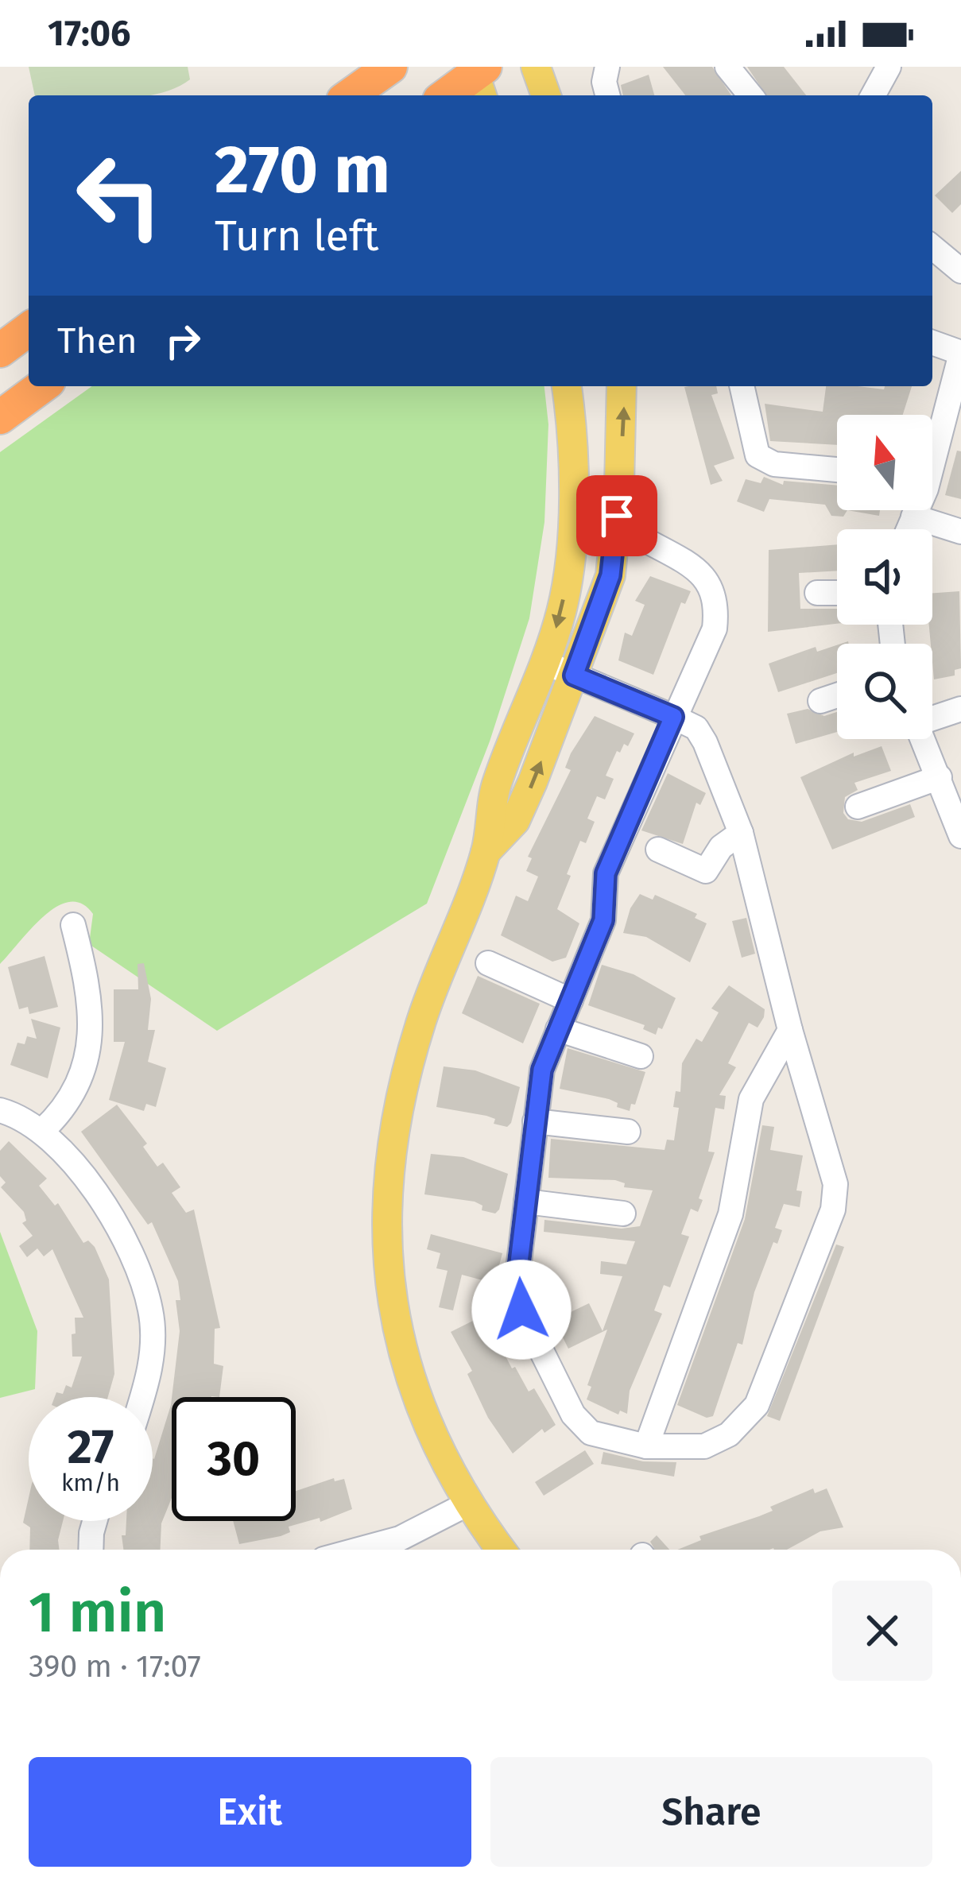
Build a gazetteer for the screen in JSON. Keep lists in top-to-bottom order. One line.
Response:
{"north":"top","page":{"status":"17:06","turn":["270 m","Turn left"],"then":"Then","speed":"27 km/h","limit":"30","heading":["1 min","390 m · 17:07"],"buttons":["Exit","Share"]}}
